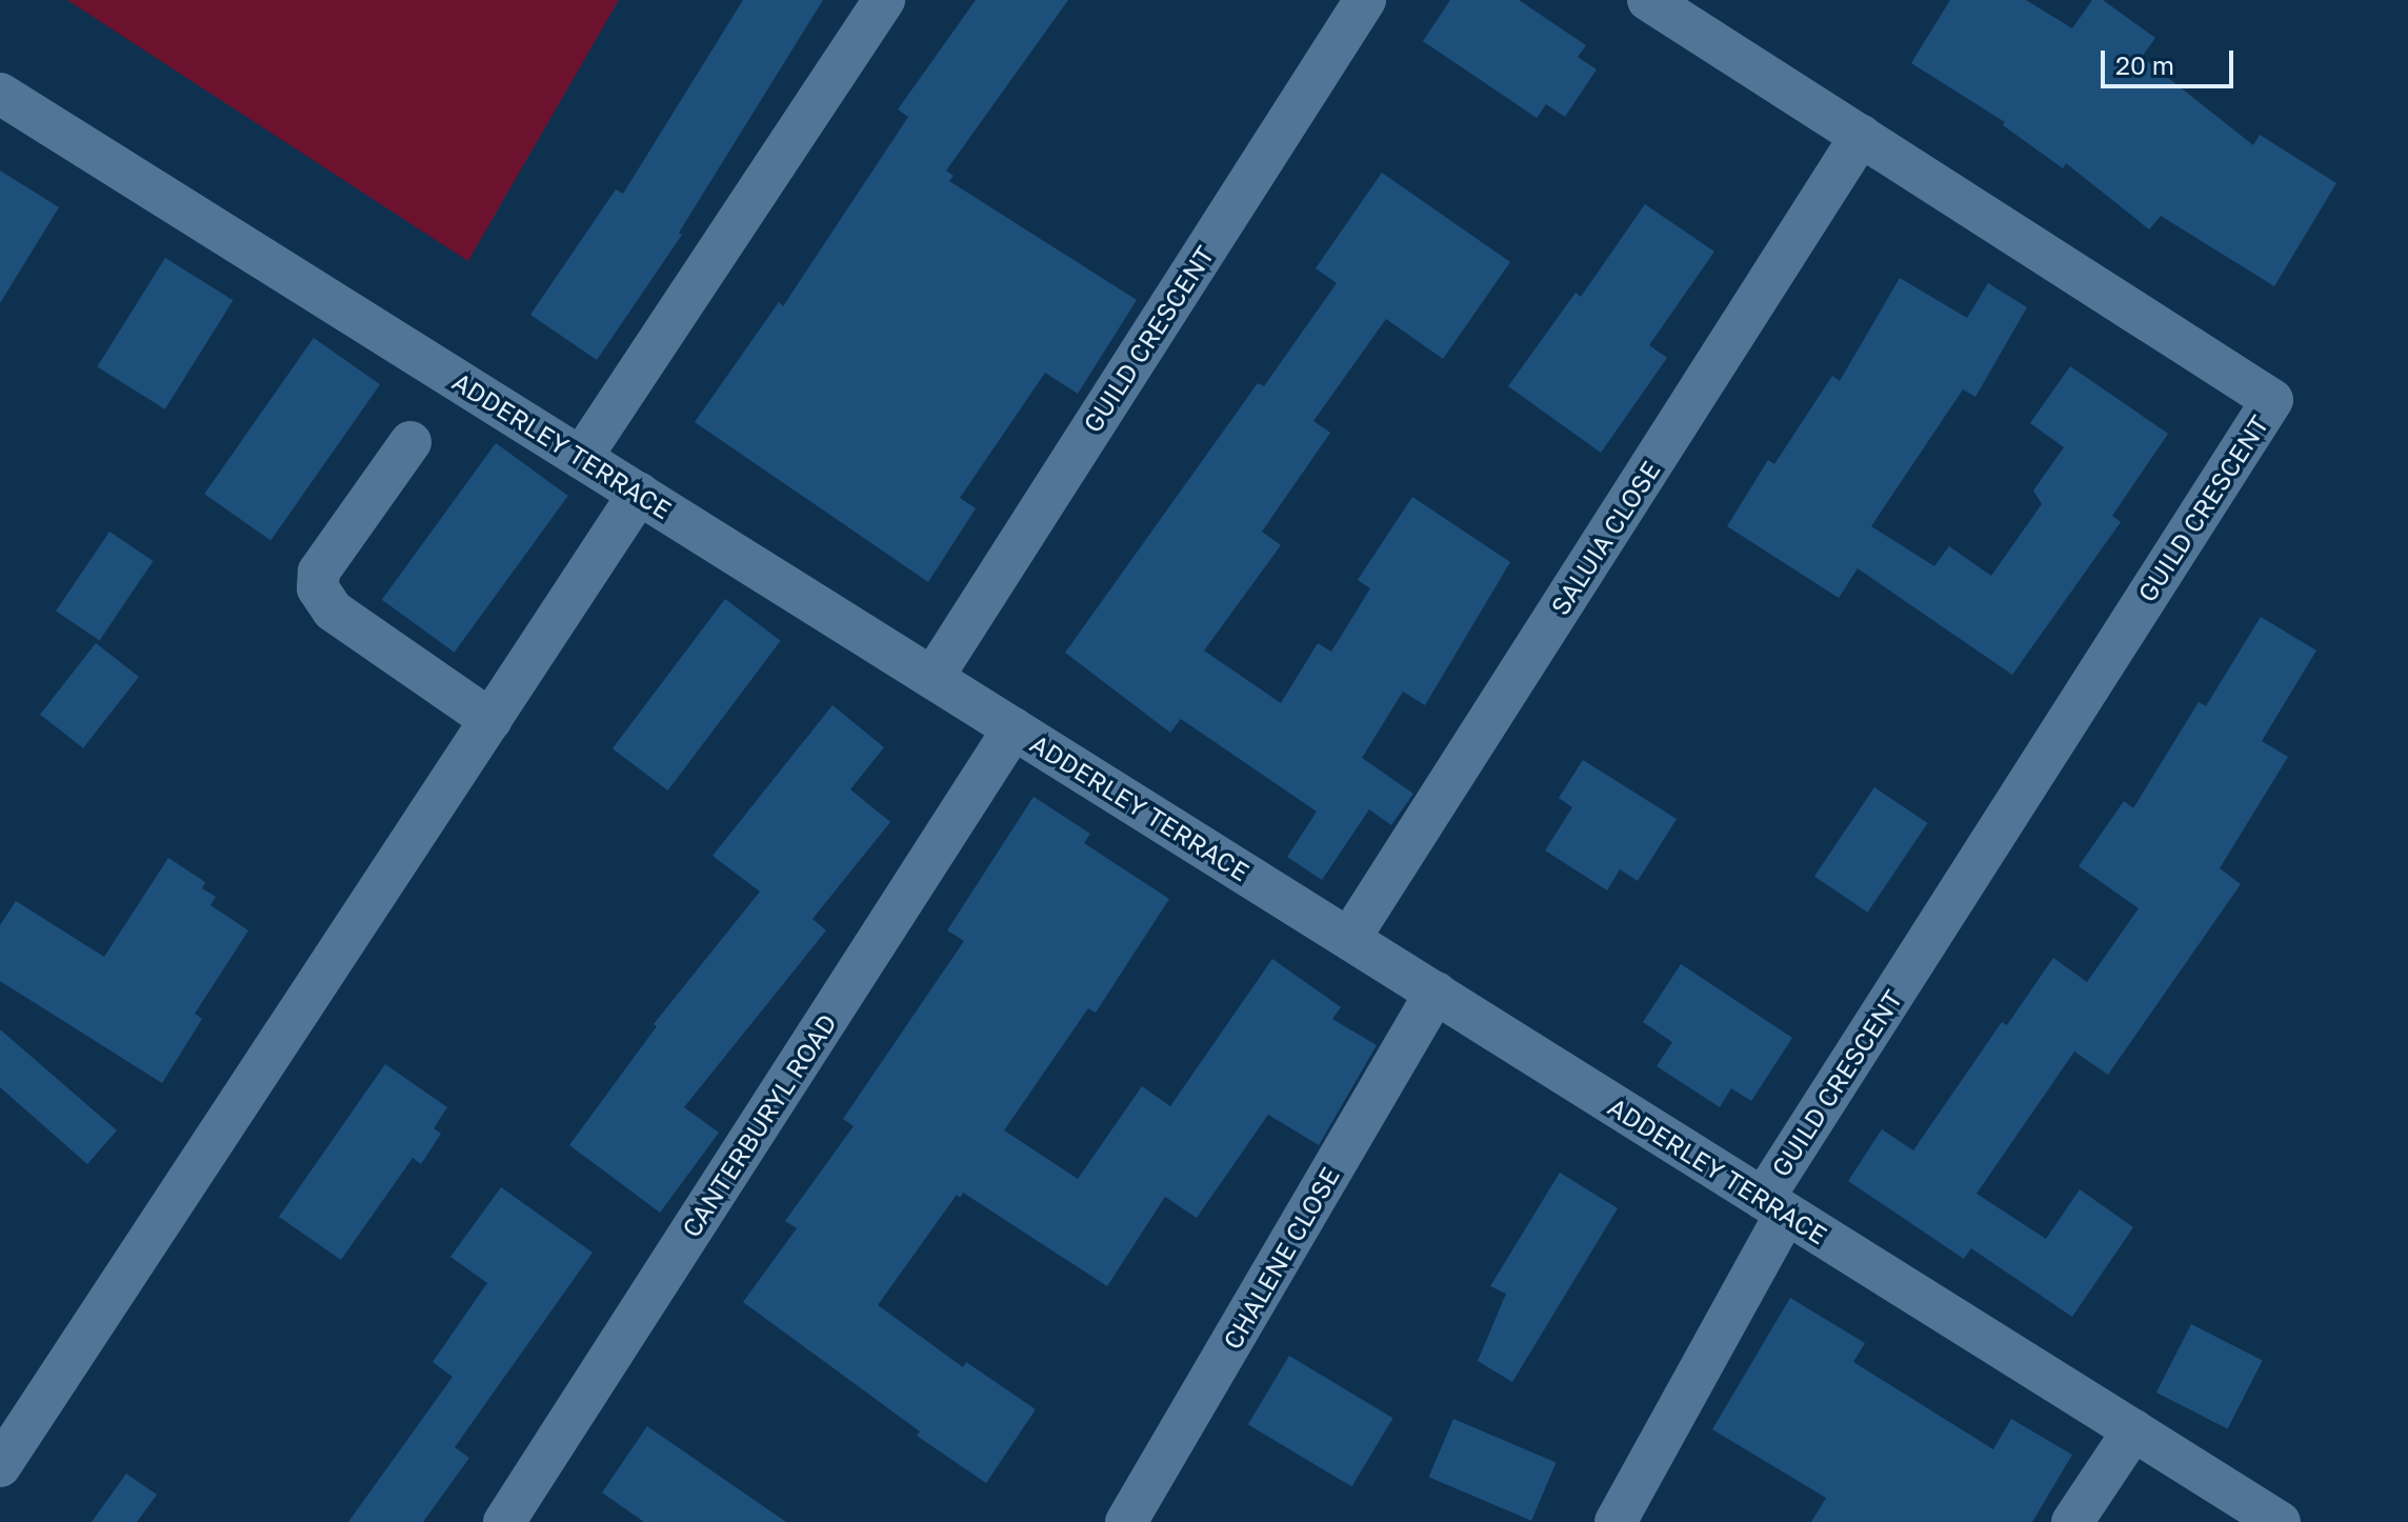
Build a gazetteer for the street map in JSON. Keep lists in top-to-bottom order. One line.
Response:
{"streets":{"street":["GUILD CRESCENT","ADDERLEY TERRACE","SALUIA CLOSE","CANTERBURYL ROAD","CHALENE CLOSE"]},"crossings":[["GUILD CRESCENT","ADDERLEY TERRACE"],["GUILD CRESCENT","SALUIA CLOSE"],["ADDERLEY TERRACE","SALUIA CLOSE"],["ADDERLEY TERRACE","CANTERBURYL ROAD"],["ADDERLEY TERRACE","CHALENE CLOSE"]],"scale_bar":"20 m"}
